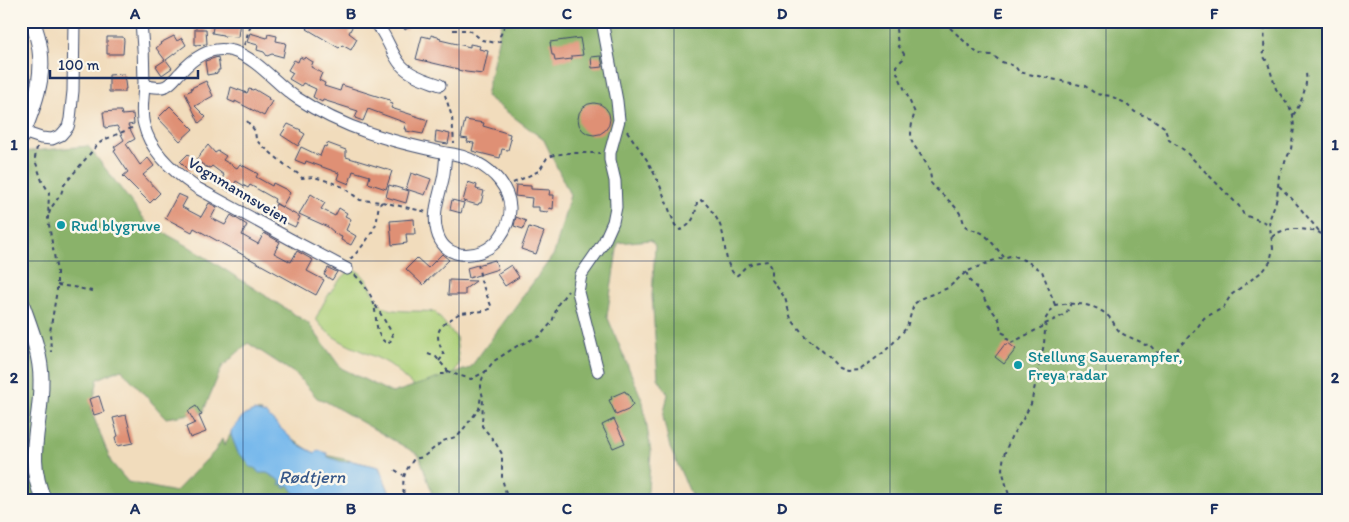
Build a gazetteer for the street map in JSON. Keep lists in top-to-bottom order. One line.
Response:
{"streets":{"street":["Vognmannsveien"]},"water":["Rødtjern"],"places":["Rud blygruve","Stellung Sauerampfer, Freya radar"],"scale_bar":"100 m","grid":{"columns":["A","B","C","D","E","F"],"rows":["1","2"]}}
